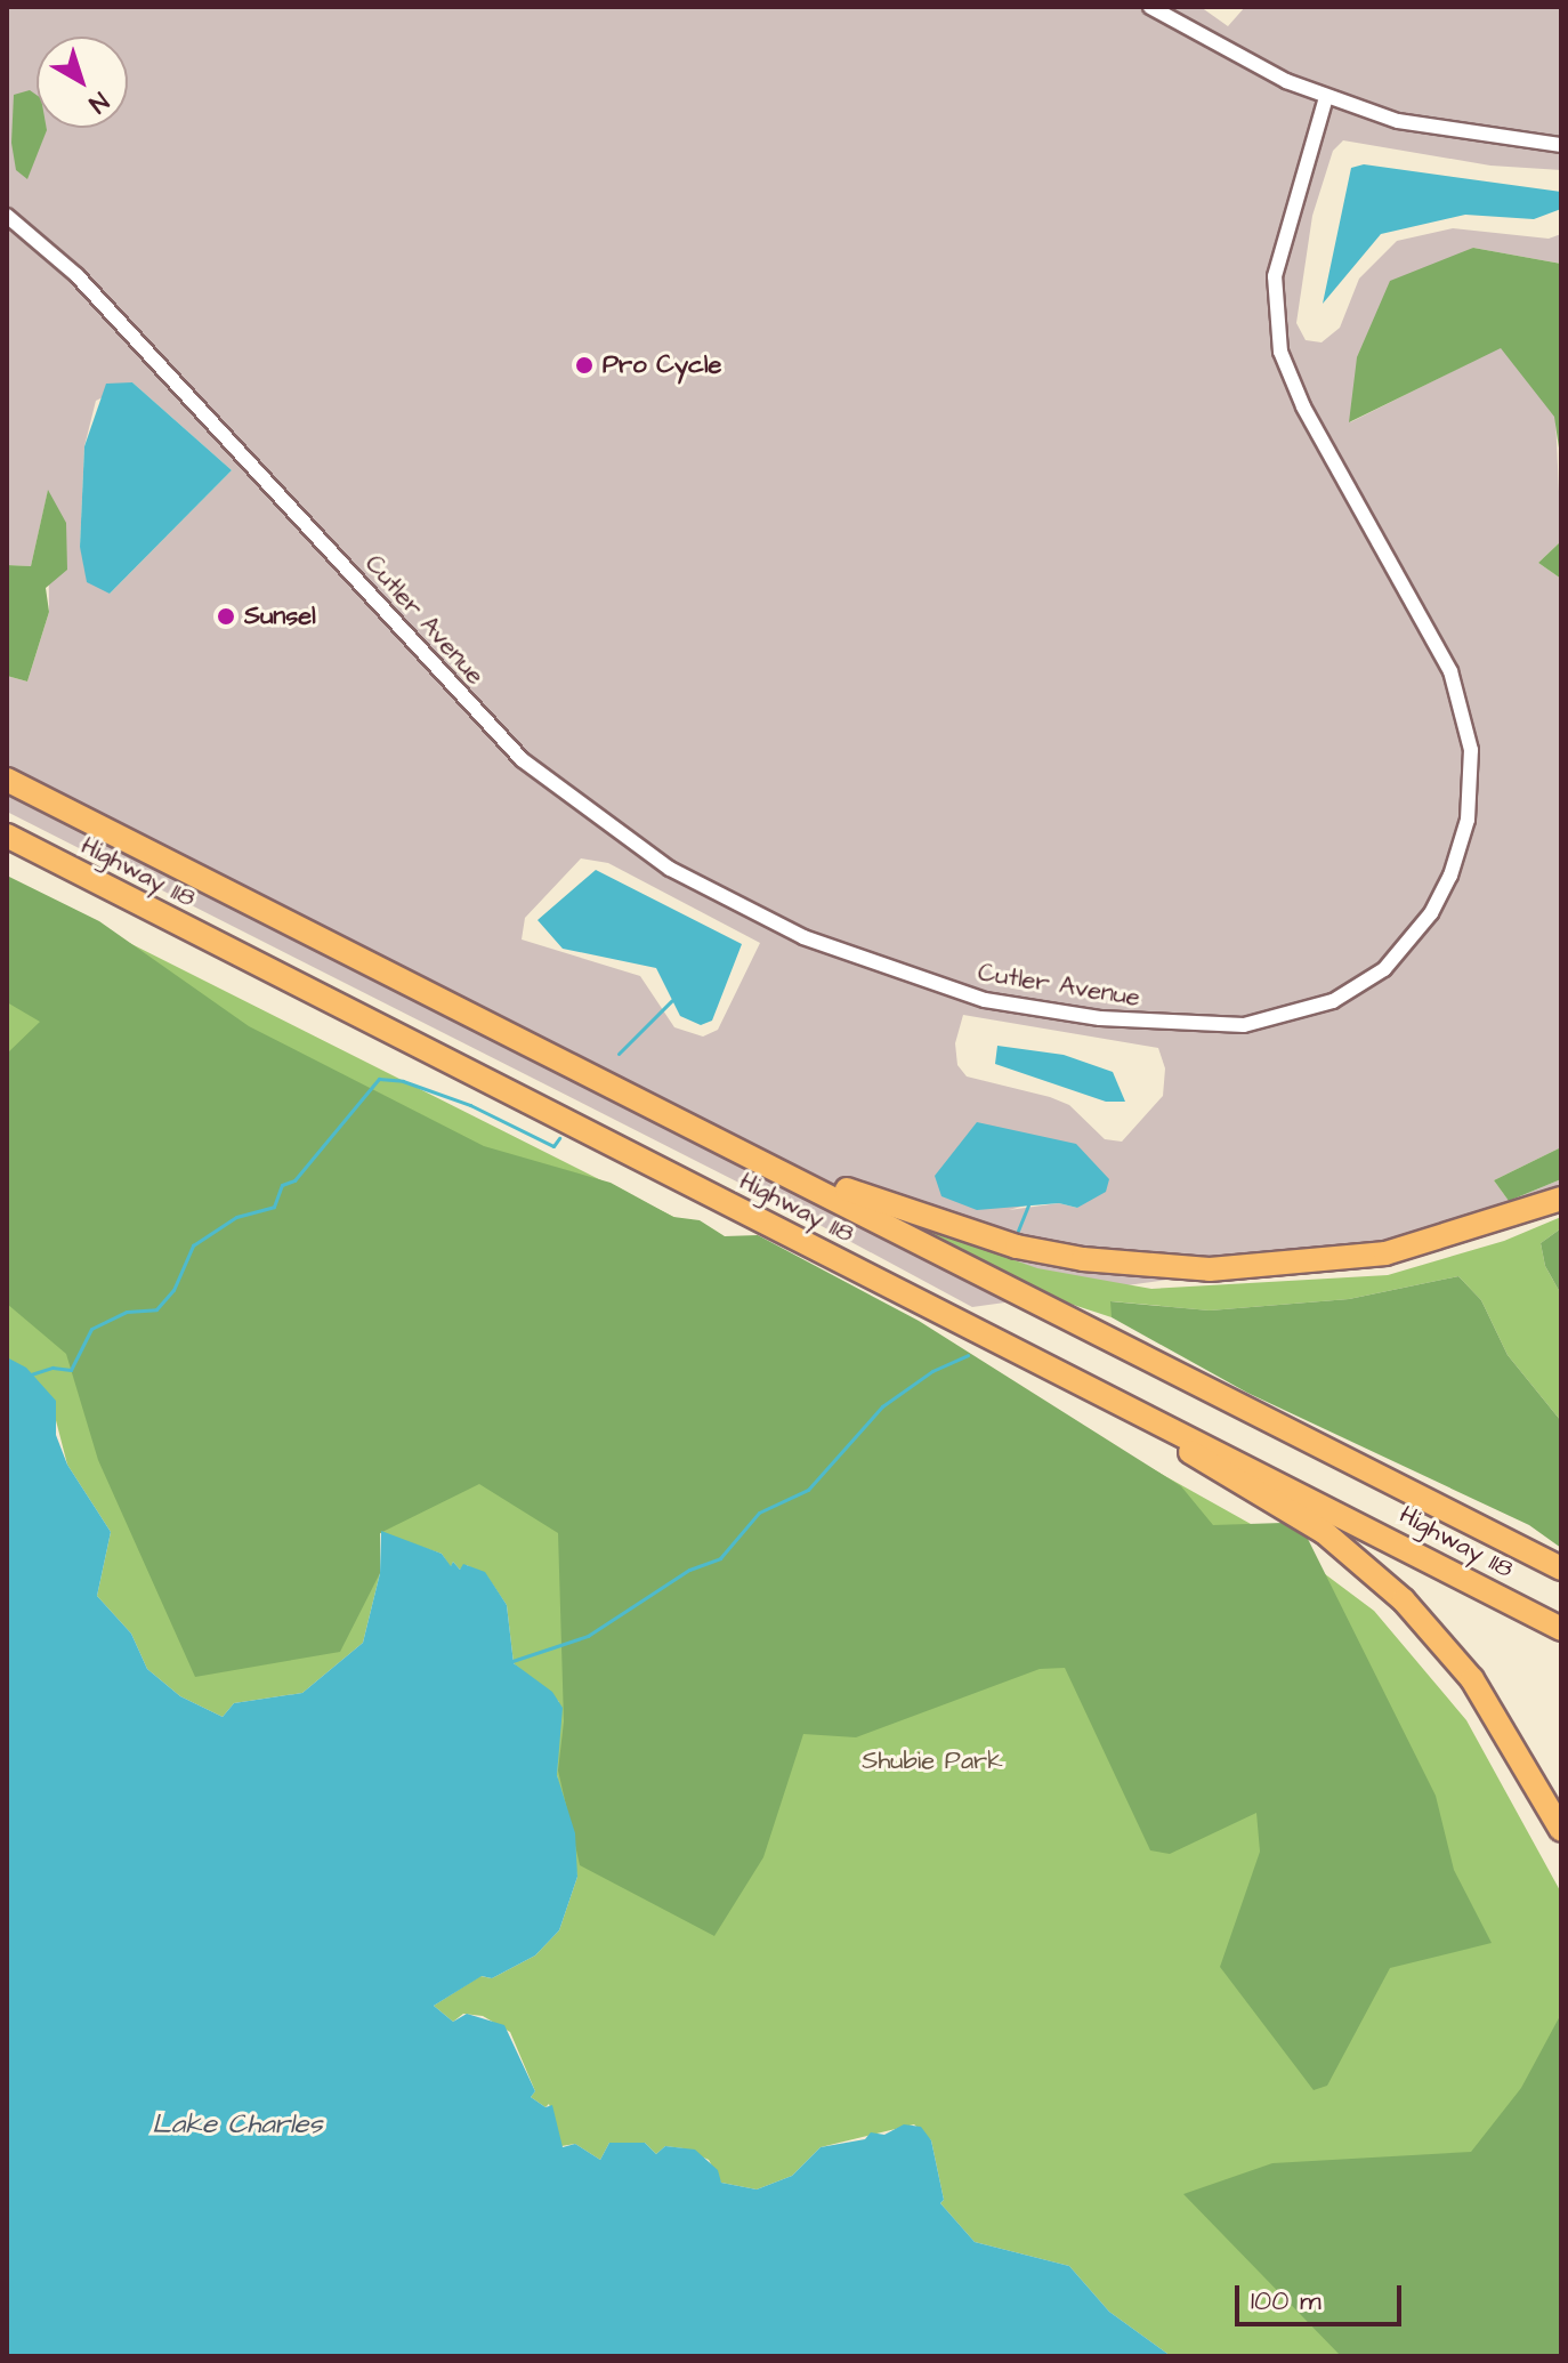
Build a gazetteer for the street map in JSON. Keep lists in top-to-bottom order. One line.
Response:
{"streets":{"highway":["Highway 118"],"street":["Cutler Avenue"]},"water":["Lake Charles"],"parks":["Shubie Park"],"places":["Pro Cycle","Sunsel"],"scale_bar":"100 m","north":"bottom right"}
